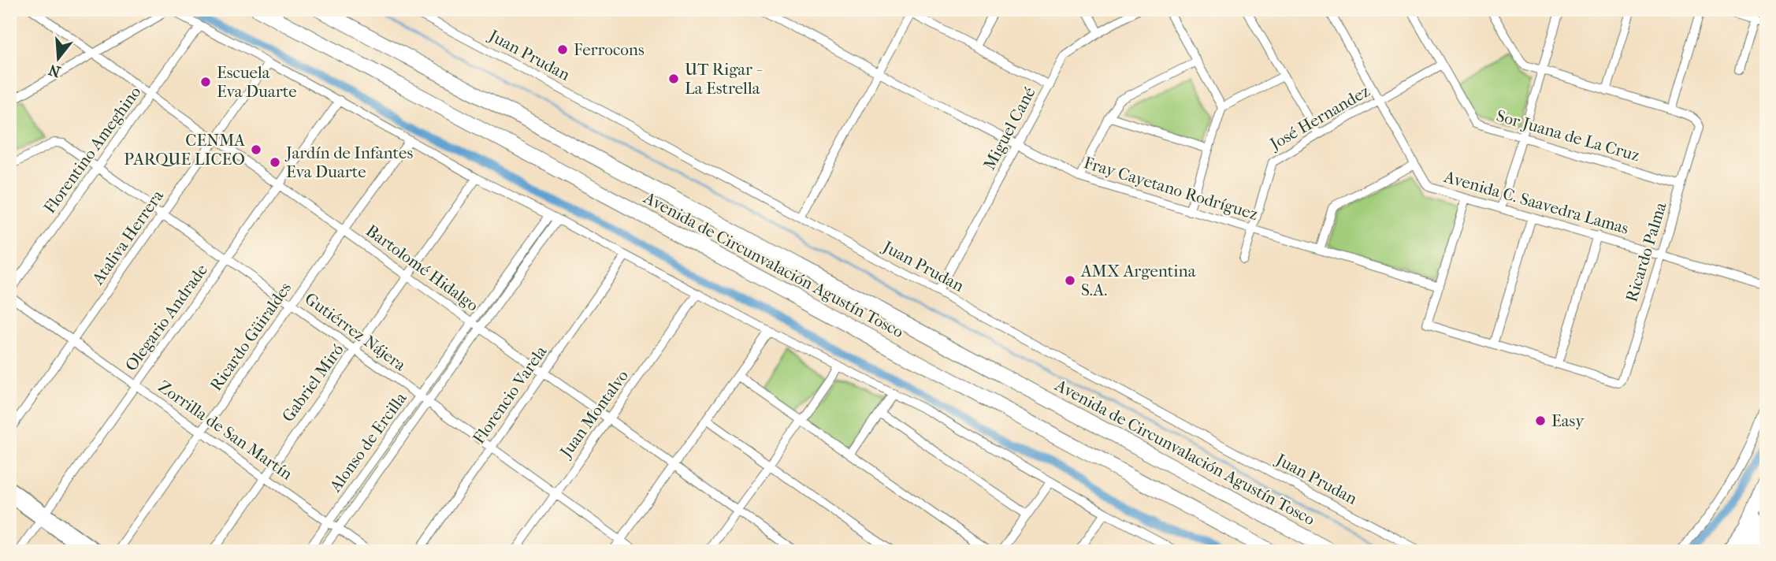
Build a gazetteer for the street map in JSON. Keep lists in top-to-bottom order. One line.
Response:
{"streets":{"highway":["Avenida de Circunvalación Agustín Tosco"],"street":["Juan Prudan","José Hernandez","Miguel Cané","Sor Juana de La Cruz","Florentino Ameghino","Fray Cayetano Rodríguez","Avenida C. Saavedra Lamas","Ataliva Herrera","Ricardo Palma","Bartolomé Hidalgo","Olegario Andrade","Gutiérrez Nájera","Ricardo Güiraldes","Gabriel Miró","Florencio Varela","Juan Montalvo","Zorrilla de San Martín","Alonso de Ercilla"]},"crossings":[["Juan Prudan","Miguel Cané"],["José Hernandez","Sor Juana de La Cruz"],["José Hernandez","Fray Cayetano Rodríguez"],["José Hernandez","Avenida C. Saavedra Lamas"],["Miguel Cané","Fray Cayetano Rodríguez"],["Sor Juana de La Cruz","Ricardo Palma"],["Florentino Ameghino","Bartolomé Hidalgo"],["Florentino Ameghino","Gutiérrez Nájera"],["Avenida C. Saavedra Lamas","Ricardo Palma"],["Ataliva Herrera","Bartolomé Hidalgo"],["Ataliva Herrera","Gutiérrez Nájera"],["Ataliva Herrera","Zorrilla de San Martín"],["Bartolomé Hidalgo","Olegario Andrade"],["Bartolomé Hidalgo","Ricardo Güiraldes"],["Bartolomé Hidalgo","Gabriel Miró"],["Bartolomé Hidalgo","Florencio Varela"],["Bartolomé Hidalgo","Juan Montalvo"],["Bartolomé Hidalgo","Alonso de Ercilla"],["Olegario Andrade","Gutiérrez Nájera"],["Olegario Andrade","Zorrilla de San Martín"],["Gutiérrez Nájera","Ricardo Güiraldes"],["Gutiérrez Nájera","Gabriel Miró"],["Gutiérrez Nájera","Florencio Varela"],["Gutiérrez Nájera","Juan Montalvo"],["Gutiérrez Nájera","Alonso de Ercilla"],["Ricardo Güiraldes","Zorrilla de San Martín"],["Gabriel Miró","Zorrilla de San Martín"],["Zorrilla de San Martín","Alonso de Ercilla"]],"places":["Ferrocons","UT Rigar - La Estrella","Escuela Eva Duarte","CENMA PARQUE LICEO","Jardín de Infantes Eva Duarte","AMX Argentina S.A.","Easy"],"north":"bottom"}
